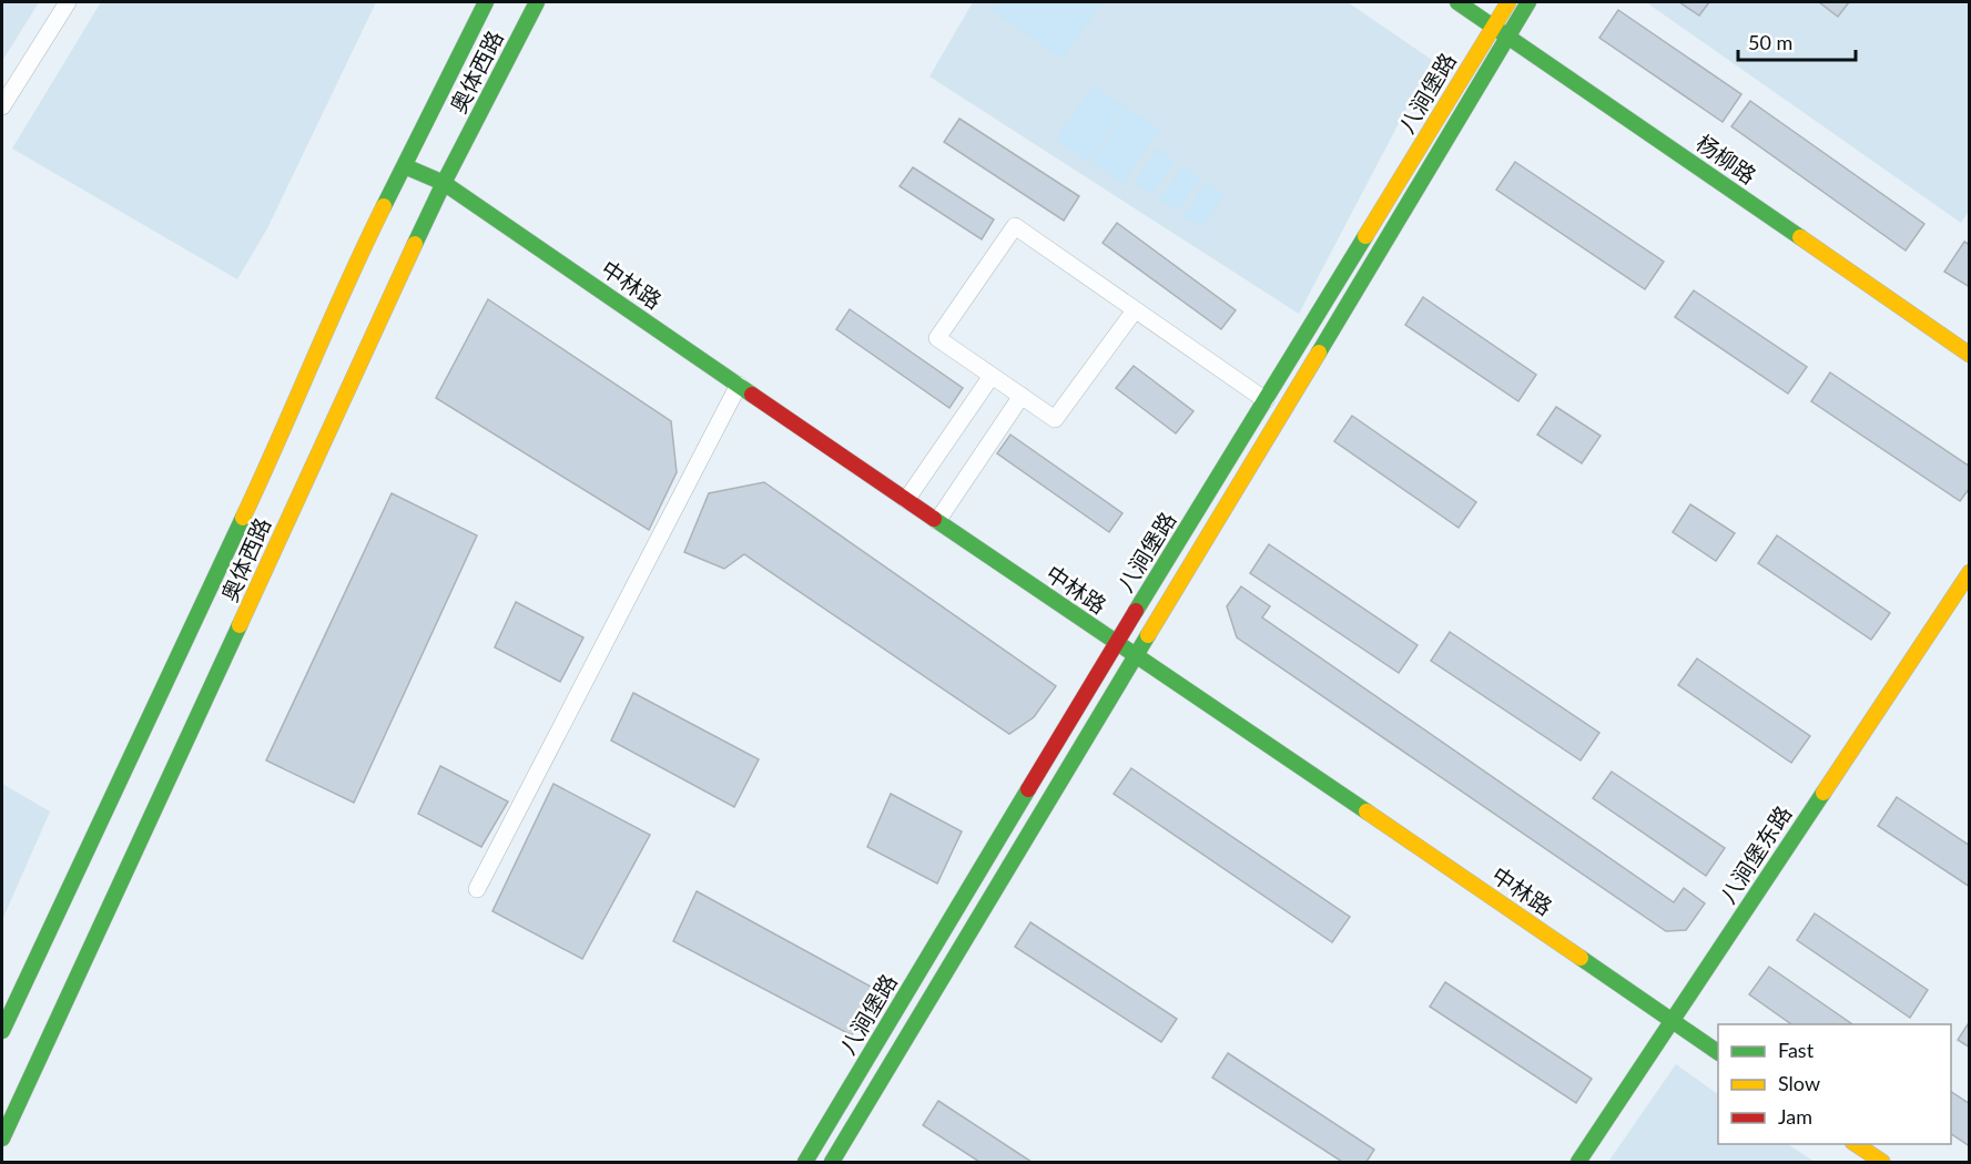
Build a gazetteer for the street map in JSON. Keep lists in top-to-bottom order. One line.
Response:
{"streets":{"street":["奥体西路","八涧堡路","杨柳路","中林路","八涧堡东路"]},"crossings":[["奥体西路","中林路"],["八涧堡路","杨柳路"],["八涧堡路","中林路"],["中林路","八涧堡东路"]],"legend":["Fast","Slow","Jam"],"scale_bar":"50 m"}
